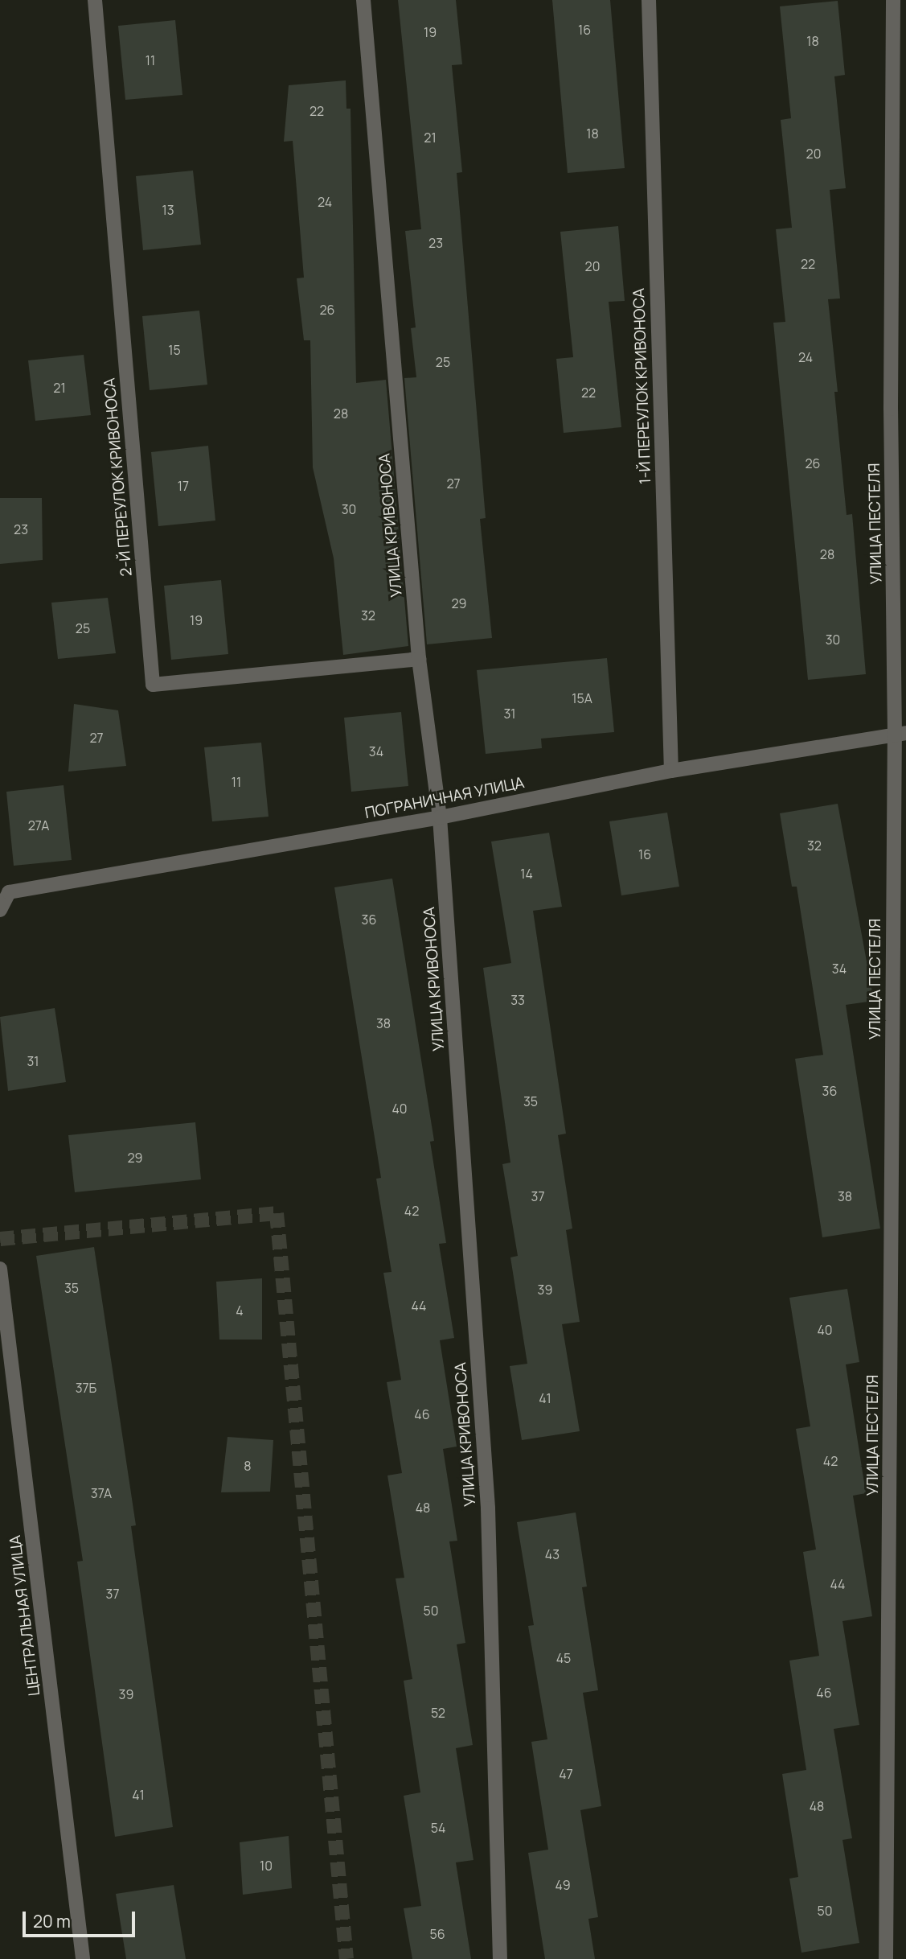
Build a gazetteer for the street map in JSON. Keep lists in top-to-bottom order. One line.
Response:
{"streets":{"street":["1-Й ПЕРЕУЛОК КРИВОНОСА","2-Й ПЕРЕУЛОК КРИВОНОСА","УЛИЦА ПЕСТЕЛЯ","УЛИЦА КРИВОНОСА","ПОГРАНИЧНАЯ УЛИЦА","ЦЕНТРАЛЬНАЯ УЛИЦА"]},"crossings":[["1-Й ПЕРЕУЛОК КРИВОНОСА","ПОГРАНИЧНАЯ УЛИЦА"],["2-Й ПЕРЕУЛОК КРИВОНОСА","УЛИЦА КРИВОНОСА"],["УЛИЦА ПЕСТЕЛЯ","ПОГРАНИЧНАЯ УЛИЦА"],["УЛИЦА КРИВОНОСА","ПОГРАНИЧНАЯ УЛИЦА"]],"house_numbers":["16","19","18","11","22","18","21","20","24","13","23","22","20","26","15","24","25","21","22","28","26","27","17","30","23","28","29","32","19","25","30","15А","31","27","34","11","27А","32","16","14","36","34","33","38","31","36","35","40","29","37","38","42","35","39","44","4","40","37Б","41","46","42","8","37А","48","43","44","37","50","45","46","39","52","47","41","48","54","10","49","50","56"],"scale_bar":"20 m"}
